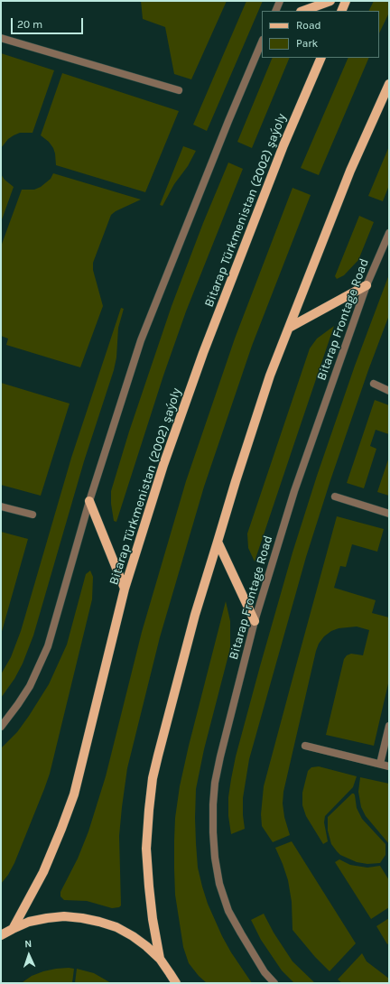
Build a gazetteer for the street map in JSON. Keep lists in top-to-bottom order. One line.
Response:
{"streets":{"main road":["Bitarap Türkmenistan (2002) şaýoly"],"street":["Bitarap Frontage Road"]},"legend":["Road","Park"],"scale_bar":"20 m","north":"top"}
